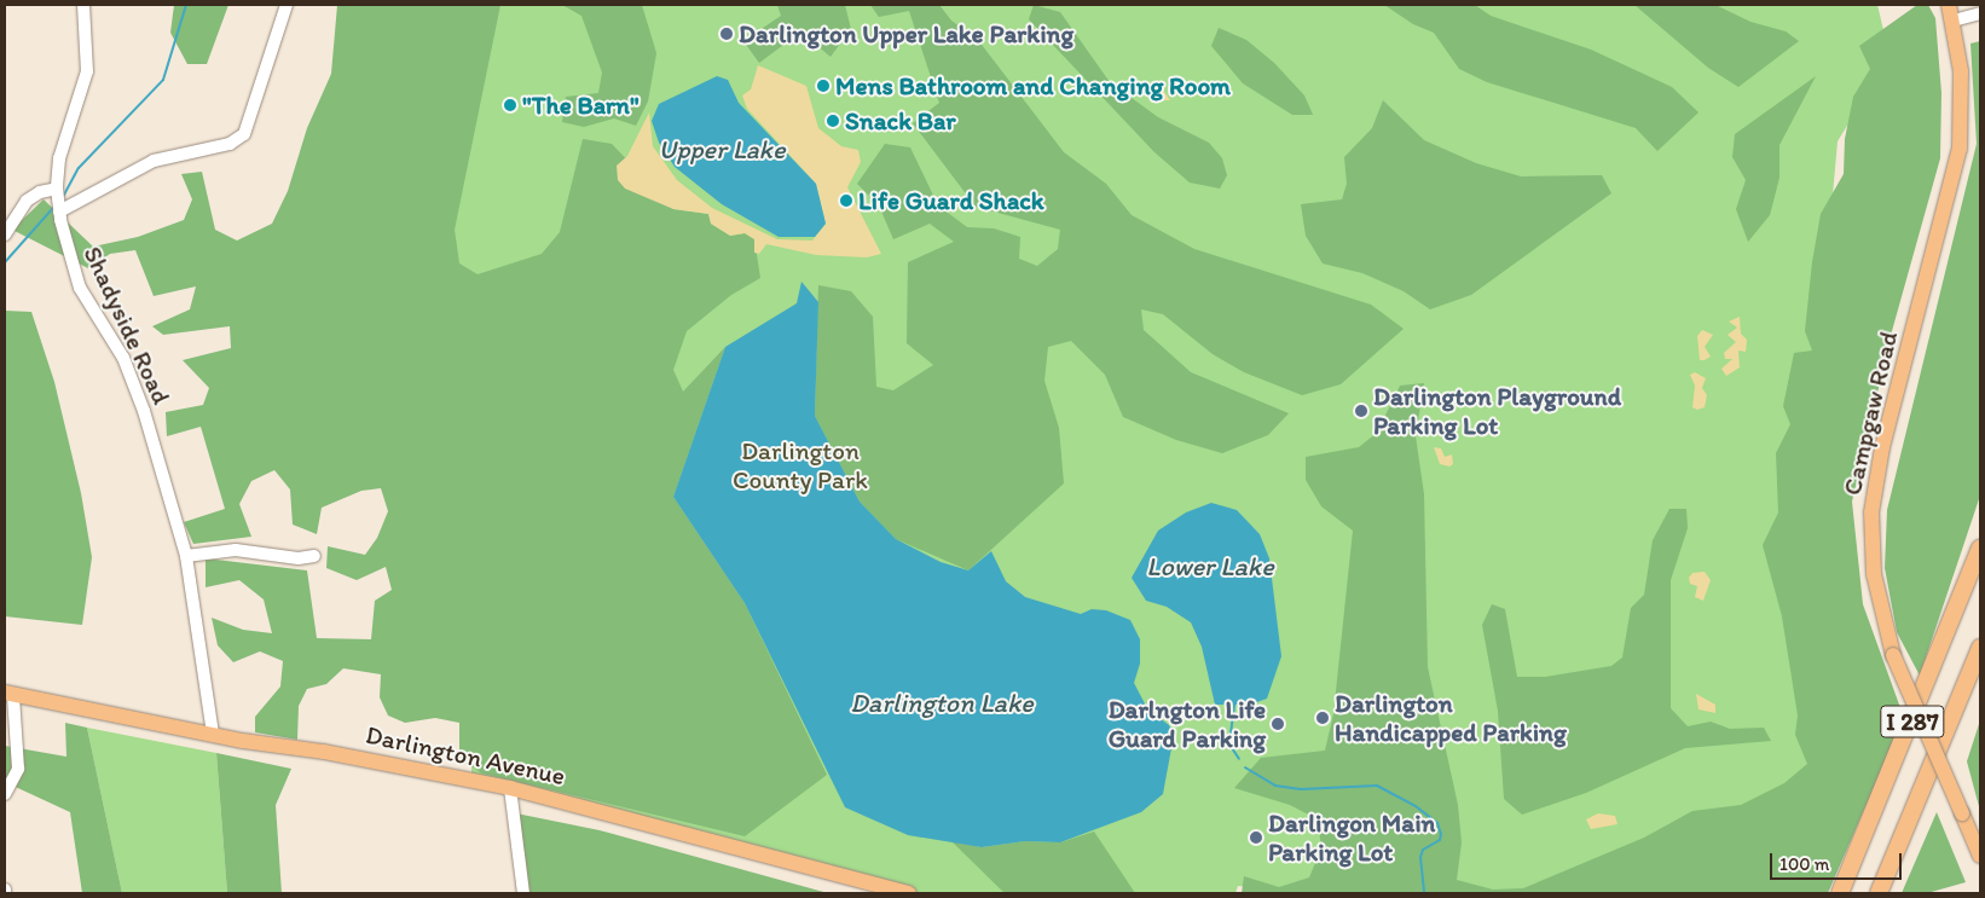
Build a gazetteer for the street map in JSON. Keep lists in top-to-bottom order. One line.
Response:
{"streets":{"highway":["I 287"],"main road":["Campgaw Road","Darlington Avenue"],"street":["Shadyside Road"]},"crossings":[["Shadyside Road","Darlington Avenue"]],"water":["Upper Lake","Lower Lake","Darlington Lake"],"parks":["Darlington County Park"],"places":["Darlington Upper Lake Parking","Mens Bathroom and Changing Room","\"The Barn\"","Snack Bar","Life Guard Shack","Darlington Playground Parking Lot","Darlington Handicapped Parking","Darlngton Life Guard Parking","Darlingon Main Parking Lot"],"scale_bar":"100 m"}
